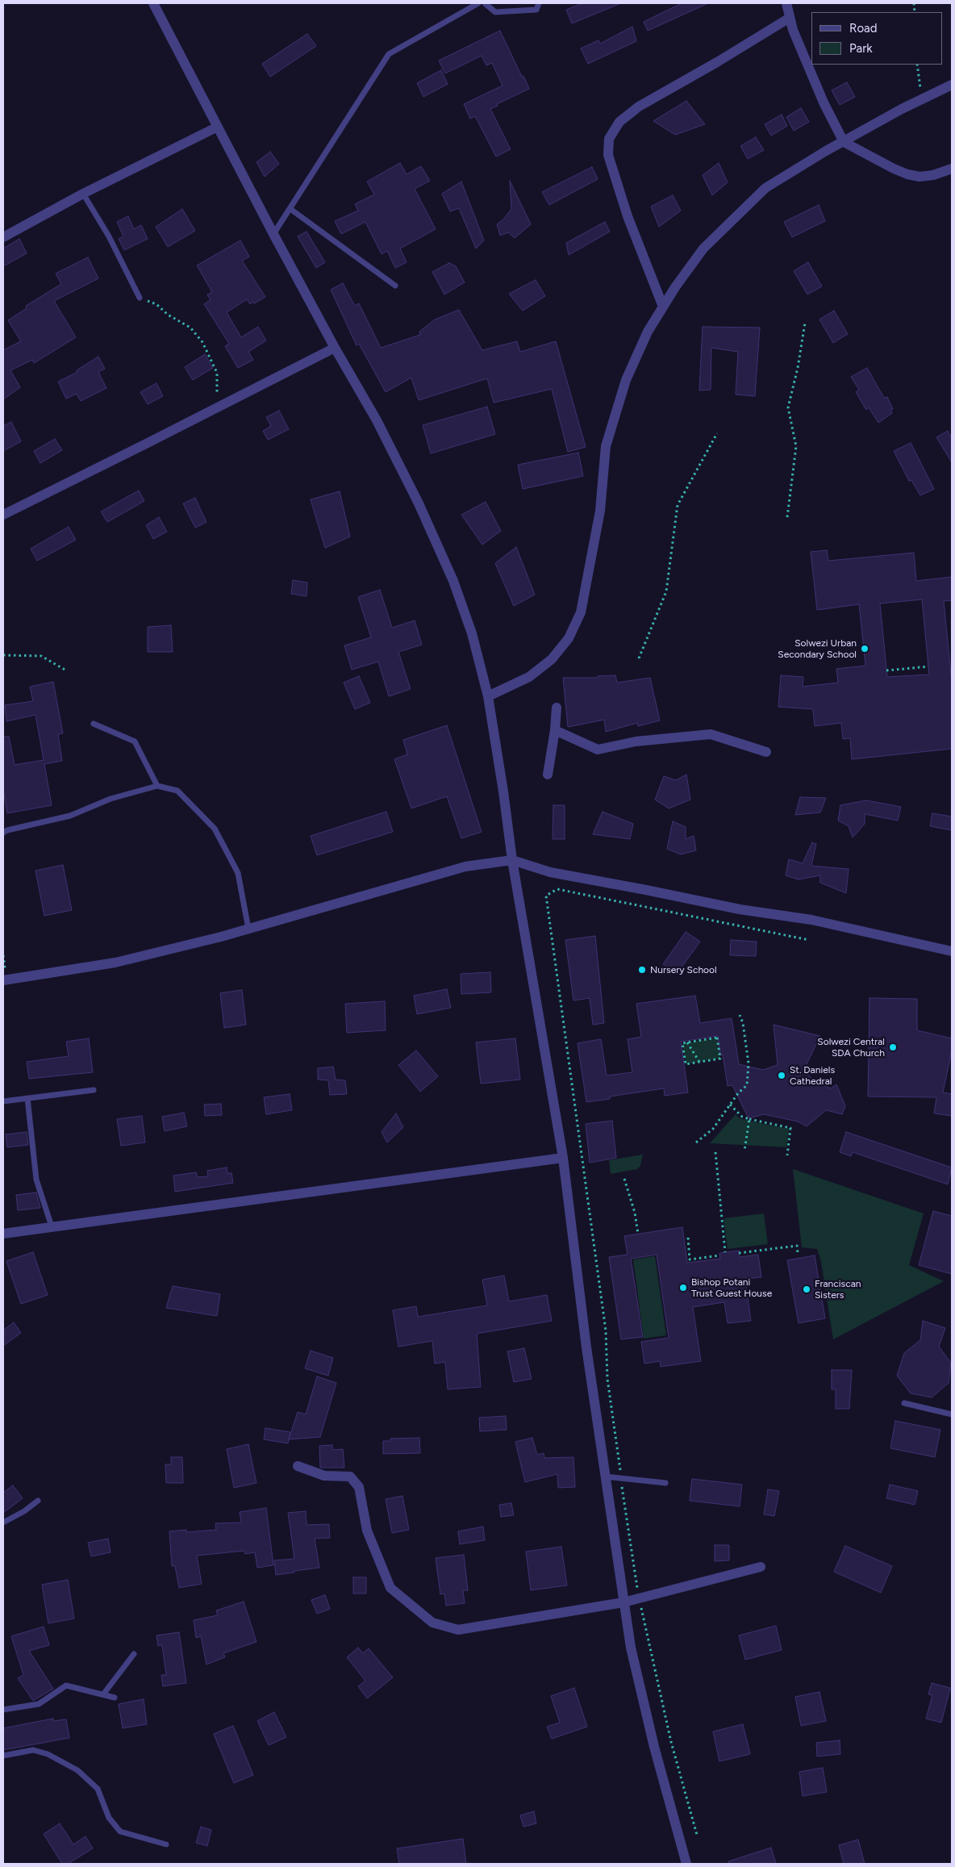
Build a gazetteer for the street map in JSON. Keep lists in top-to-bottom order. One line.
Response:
{"places":["Solwezi Urban Secondary School","Nursery School","Solwezi Central SDA Church","St. Daniels Cathedral","Bishop Potani Trust Guest House","Franciscan Sisters"],"legend":["Road","Park"]}
